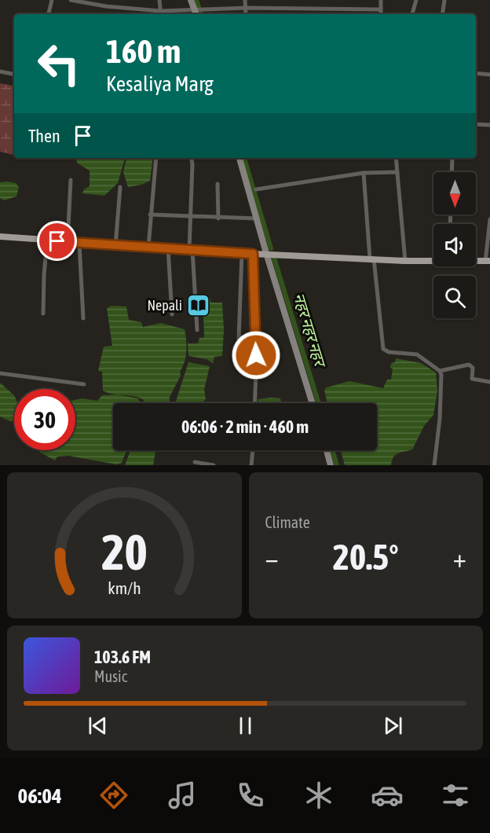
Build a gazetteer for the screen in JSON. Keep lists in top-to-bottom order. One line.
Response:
{"water":["नहर नहर नहर"],"places":{"library":["Nepali"]},"north":"bottom","page":{"turn":["160 m","Kesaliya Marg"],"then":"Then","limit":"30","trip":"06:06 · 2 min · 460 m","tile":"Climate","heat":["−","20.5°","+"],"song":["103.6 FM","Music"],"tabs":"06:04","gauge":["20","km/h"]}}
